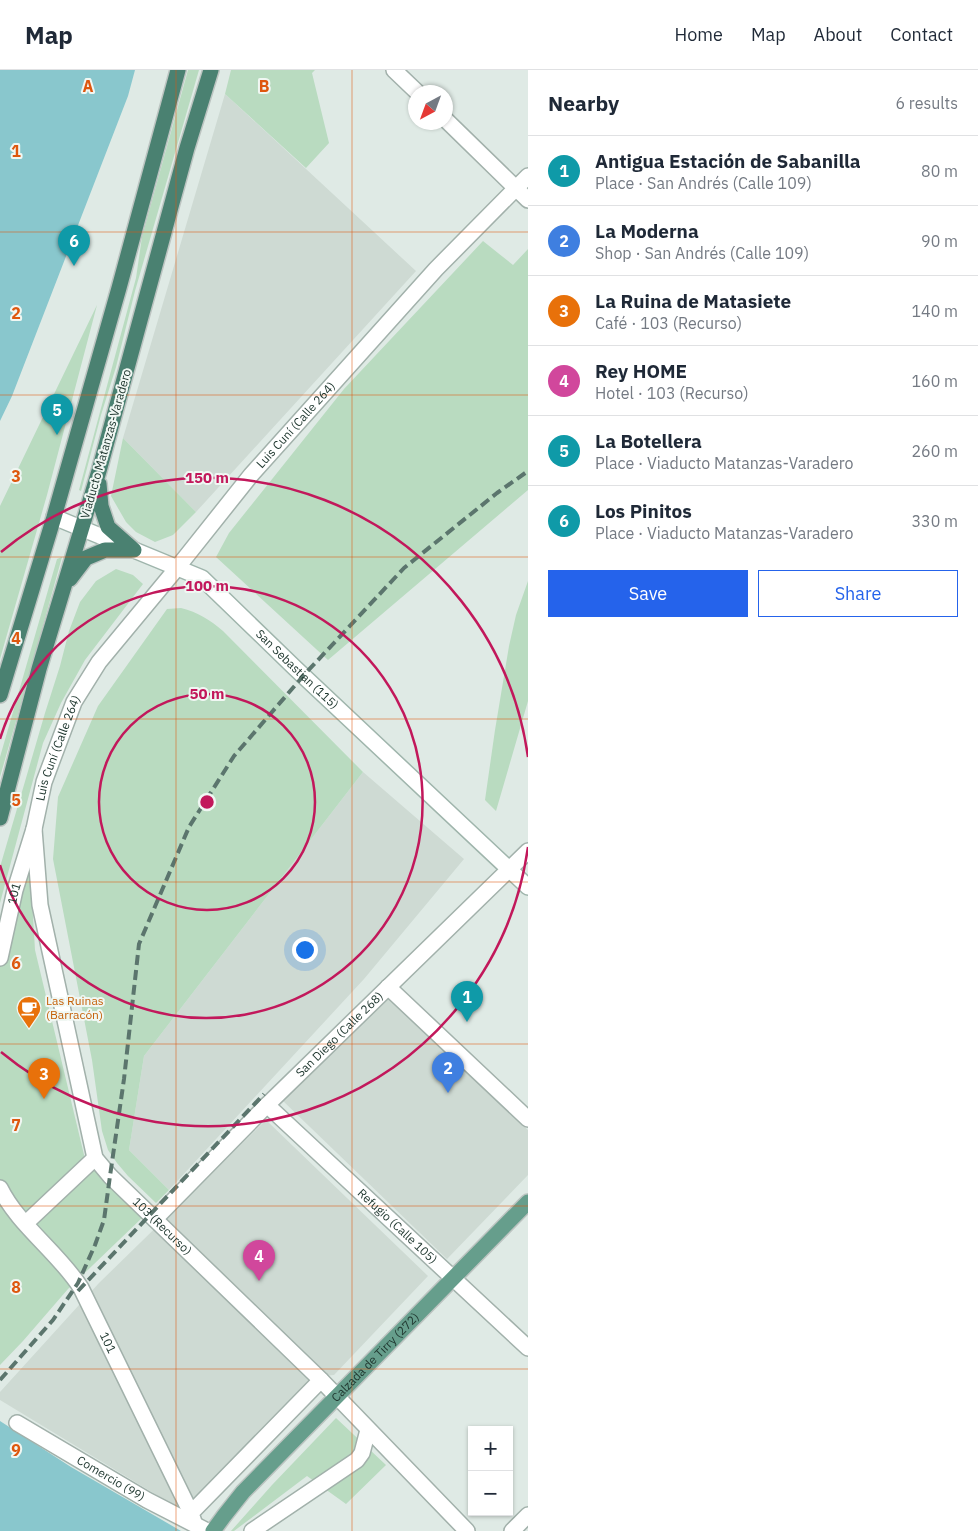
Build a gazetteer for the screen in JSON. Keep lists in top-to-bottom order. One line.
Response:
{"streets":{"highway":["Viaducto Matanzas-Varadero"],"main road":["Calzada de Tirry (272)"],"street":["Luis Cuní (Calle 264)","San Sebastian (115)","101","San Diego (Calle 268)","Refugio (Calle 105)","103 (Recurso)","Comercio (99)"]},"crossings":[["Luis Cuní (Calle 264)","San Sebastian (115)"],["Luis Cuní (Calle 264)","101"],["Luis Cuní (Calle 264)","103 (Recurso)"],["Viaducto Matanzas-Varadero","San Sebastian (115)"],["San Sebastian (115)","San Diego (Calle 268)"],["101","103 (Recurso)"],["101","Comercio (99)"],["San Diego (Calle 268)","Refugio (Calle 105)"],["San Diego (Calle 268)","103 (Recurso)"],["Refugio (Calle 105)","Calzada de Tirry (272)"],["103 (Recurso)","Calzada de Tirry (272)"]],"places":{"cafe":["Las Ruinas (Barracón)"]},"north":"bottom left","page":{"header":"Map","nav":["Home","Map","About","Contact"],"heading":["Nearby","6 results"],"list":[{"mark":"1","name":"Antigua Estación de Sabanilla","note":"Place · San Andrés (Calle 109)","value":"80 m"},{"mark":"2","name":"La Moderna","note":"Shop · San Andrés (Calle 109)","value":"90 m"},{"mark":"3","name":"La Ruina de Matasiete","note":"Café · 103 (Recurso)","value":"140 m"},{"mark":"4","name":"Rey HOME","note":"Hotel · 103 (Recurso)","value":"160 m"},{"mark":"5","name":"La Botellera","note":"Place · Viaducto Matanzas-Varadero","value":"260 m"},{"mark":"6","name":"Los Pinitos","note":"Place · Viaducto Matanzas-Varadero","value":"330 m"}],"pins":["6","5","1","2","3","4"],"buttons":["Save","Share"],"map_buttons":["+","−"]},"grid":{"columns":["A","B"],"rows":["1","2","3","4","5","6","7","8","9"]},"rings":["150 m","100 m","50 m"]}
